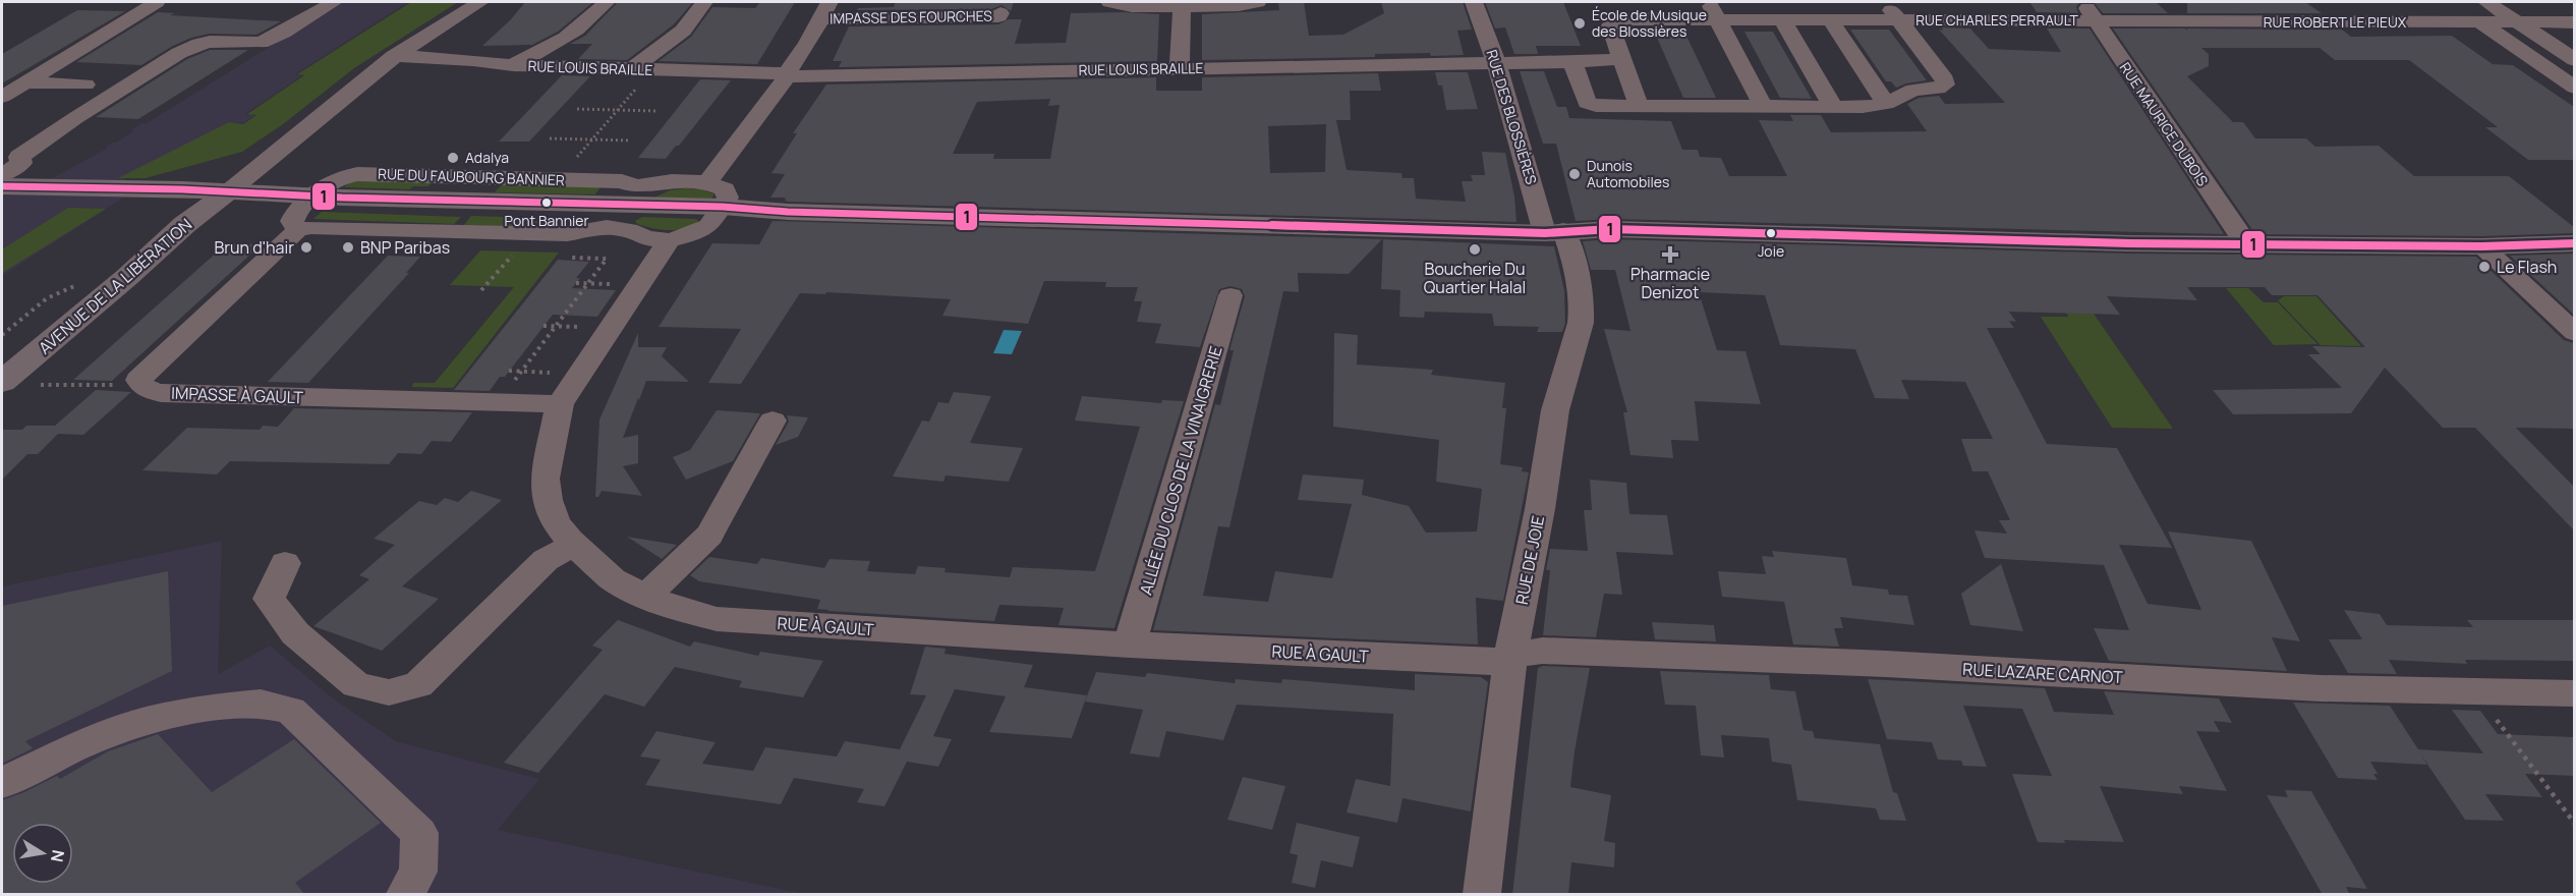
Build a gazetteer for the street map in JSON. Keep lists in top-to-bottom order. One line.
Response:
{"streets":{"main road":["RUE DU FAUBOURG BANNIER","AVENUE DE LA LIBÉRATION"],"street":["IMPASSE DES FOURCHES","RUE CHARLES PERRAULT","RUE ROBERT LE PIEUX","RUE LOUIS BRAILLE","RUE DES BLOSSIÈRES","RUE MAURICE DUBOIS","IMPASSE À GAULT","ALLÉE DU CLOS DE LA VINAIGRERIE","RUE DE JOIE","RUE À GAULT","RUE LAZARE CARNOT"]},"crossings":[["RUE CHARLES PERRAULT","RUE ROBERT LE PIEUX"],["RUE CHARLES PERRAULT","RUE MAURICE DUBOIS"],["RUE ROBERT LE PIEUX","RUE MAURICE DUBOIS"],["RUE LOUIS BRAILLE","RUE DES BLOSSIÈRES"],["RUE DES BLOSSIÈRES","RUE DU FAUBOURG BANNIER"],["RUE DES BLOSSIÈRES","RUE DE JOIE"],["RUE MAURICE DUBOIS","RUE DU FAUBOURG BANNIER"],["RUE DU FAUBOURG BANNIER","AVENUE DE LA LIBÉRATION"],["RUE DU FAUBOURG BANNIER","IMPASSE À GAULT"],["RUE DU FAUBOURG BANNIER","RUE DE JOIE"],["RUE DU FAUBOURG BANNIER","RUE À GAULT"],["IMPASSE À GAULT","RUE À GAULT"],["ALLÉE DU CLOS DE LA VINAIGRERIE","RUE À GAULT"],["RUE DE JOIE","RUE À GAULT"],["RUE DE JOIE","RUE LAZARE CARNOT"],["RUE À GAULT","RUE LAZARE CARNOT"]],"places":{"other":["École de Musique des Blossières","Adalya","Dunois Automobiles","Pont Bannier","Joie","Brun d'hair","BNP Paribas","Boucherie Du Quartier Halal","Le Flash"],"health":["Pharmacie Denizot"]},"lines":["transit line 1"],"north":"right"}
